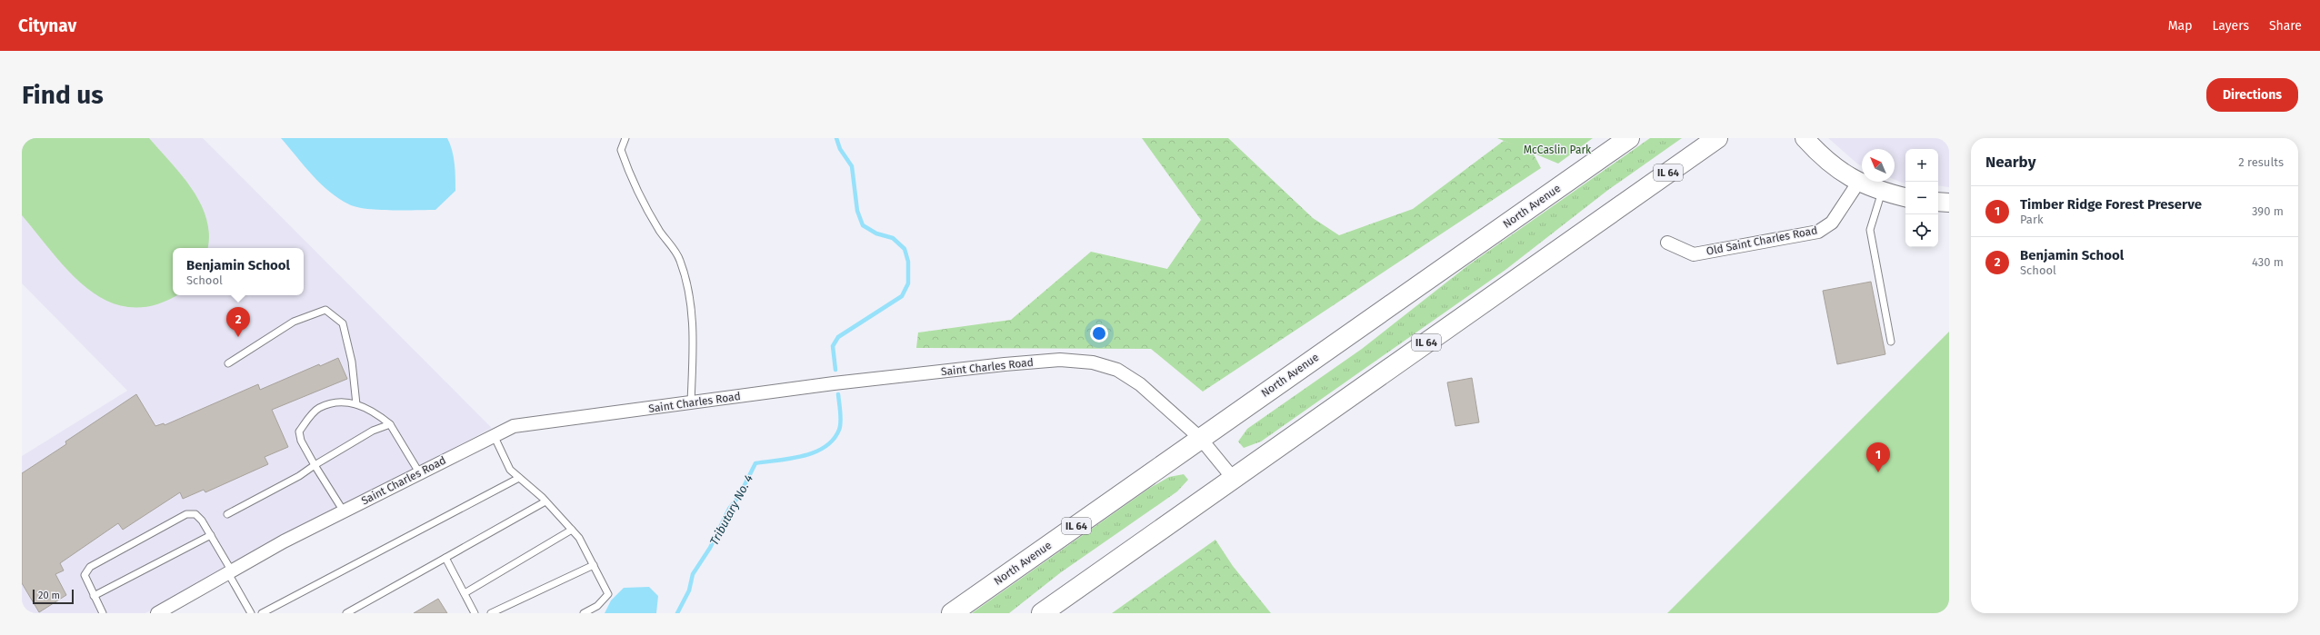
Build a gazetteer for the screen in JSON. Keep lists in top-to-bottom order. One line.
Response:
{"streets":{"main road":["IL 64","North Avenue"],"street":["Old Saint Charles Road","Saint Charles Road"]},"crossings":[["IL 64","Saint Charles Road"],["North Avenue","Saint Charles Road"]],"water":["Tributary No. 4"],"parks":["McCaslin Park"],"scale_bar":"20 m","north":"top left","page":{"header":"Citynav","nav":["Map","Layers","Share"],"buttons":"Directions","title":"Find us","heading":["Nearby","2 results"],"map_buttons":["+","−"],"list":[{"mark":"1","name":"Timber Ridge Forest Preserve","note":"Park","value":"390 m"},{"mark":"2","name":"Benjamin School","note":"School","value":"430 m"}],"popup":["Benjamin School","School"],"pins":["2","1"],"scale":"20 m"}}
